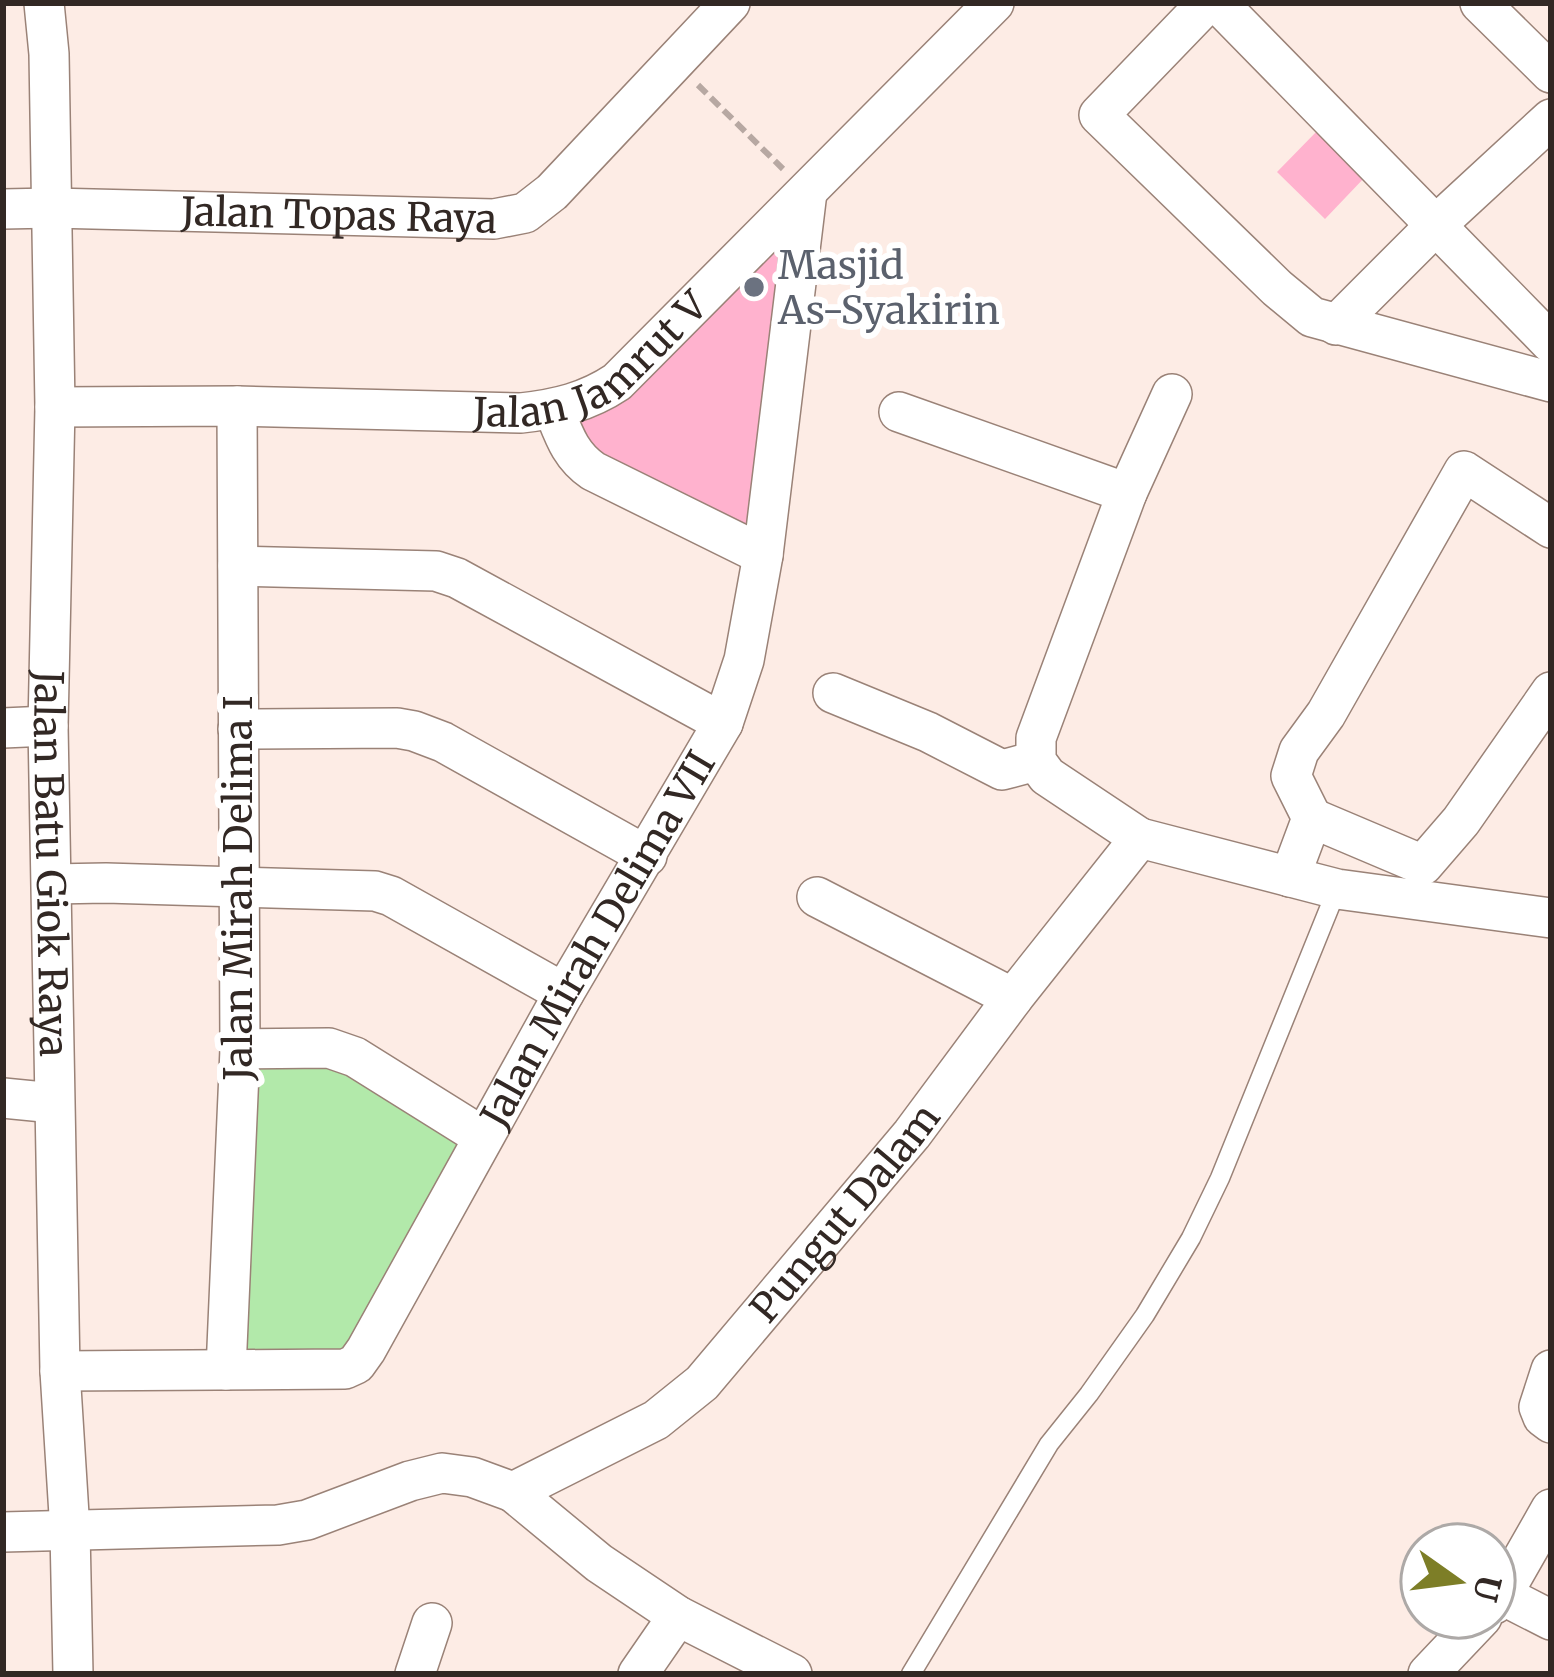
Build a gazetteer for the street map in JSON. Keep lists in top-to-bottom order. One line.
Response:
{"streets":{"street":["Jalan Topas Raya","Jalan Jamrut V","Jalan Batu Giok Raya","Jalan Mirah Delima I","Jalan Mirah Delima VII","Pungut Dalam"]},"crossings":[["Jalan Topas Raya","Jalan Batu Giok Raya"],["Jalan Jamrut V","Jalan Batu Giok Raya"],["Jalan Jamrut V","Jalan Mirah Delima I"],["Jalan Jamrut V","Jalan Mirah Delima VII"],["Jalan Batu Giok Raya","Jalan Mirah Delima VII"],["Jalan Mirah Delima I","Jalan Mirah Delima VII"]],"places":["Masjid As-Syakirin"],"north":"right"}
